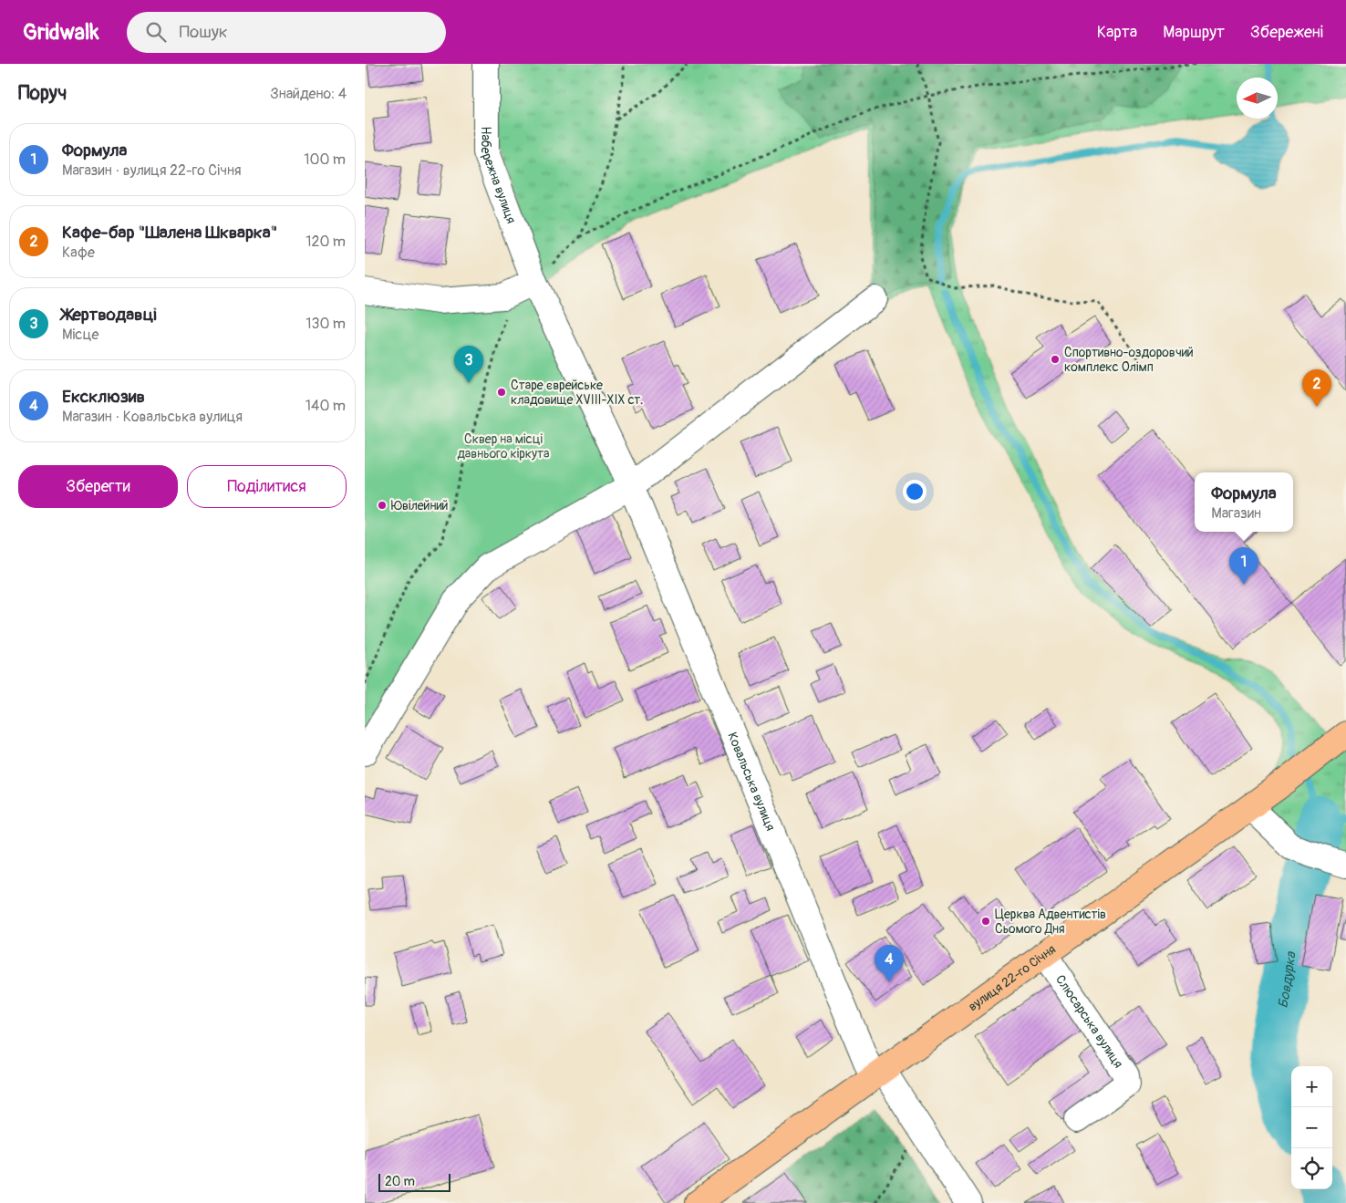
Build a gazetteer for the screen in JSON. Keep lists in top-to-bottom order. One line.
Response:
{"streets":{"main road":["вулиця 22-го Січня"],"street":["Набережна вулиця","Ковальська вулиця","Слюсарська вулиця"]},"crossings":[["Набережна вулиця","Ковальська вулиця"],["Ковальська вулиця","вулиця 22-го Січня"],["вулиця 22-го Січня","Слюсарська вулиця"]],"water":["Бовдурка"],"parks":["Сквер на місці давнього кіркута"],"places":["Спортивно-оздоровчий комплекс Олімп","Старе єврейське кладовище XVIII-XIX ст.","Ювілейний","Церква Адвентистів Сьомого Дня"],"scale_bar":"20 m","north":"left","page":{"header":"Gridwalk","search":"Пошук","nav":["Карта","Маршрут","Збережені"],"heading":["Поруч","Знайдено: 4"],"list":[{"mark":"1","name":"Формула","note":"Магазин · вулиця 22-го Січня","value":"100 m"},{"mark":"2","name":"Кафе-бар \"Шалена Шкварка\"","note":"Кафе","value":"120 m"},{"mark":"3","name":"Жертводавці","note":"Місце","value":"130 m"},{"mark":"4","name":"Ексклюзив","note":"Магазин · Ковальська вулиця","value":"140 m"}],"pins":["3","2","1","4"],"buttons":["Зберегти","Поділитися"],"popup":["Формула","Магазин"],"map_buttons":["+","−"],"scale":"20 m"}}
